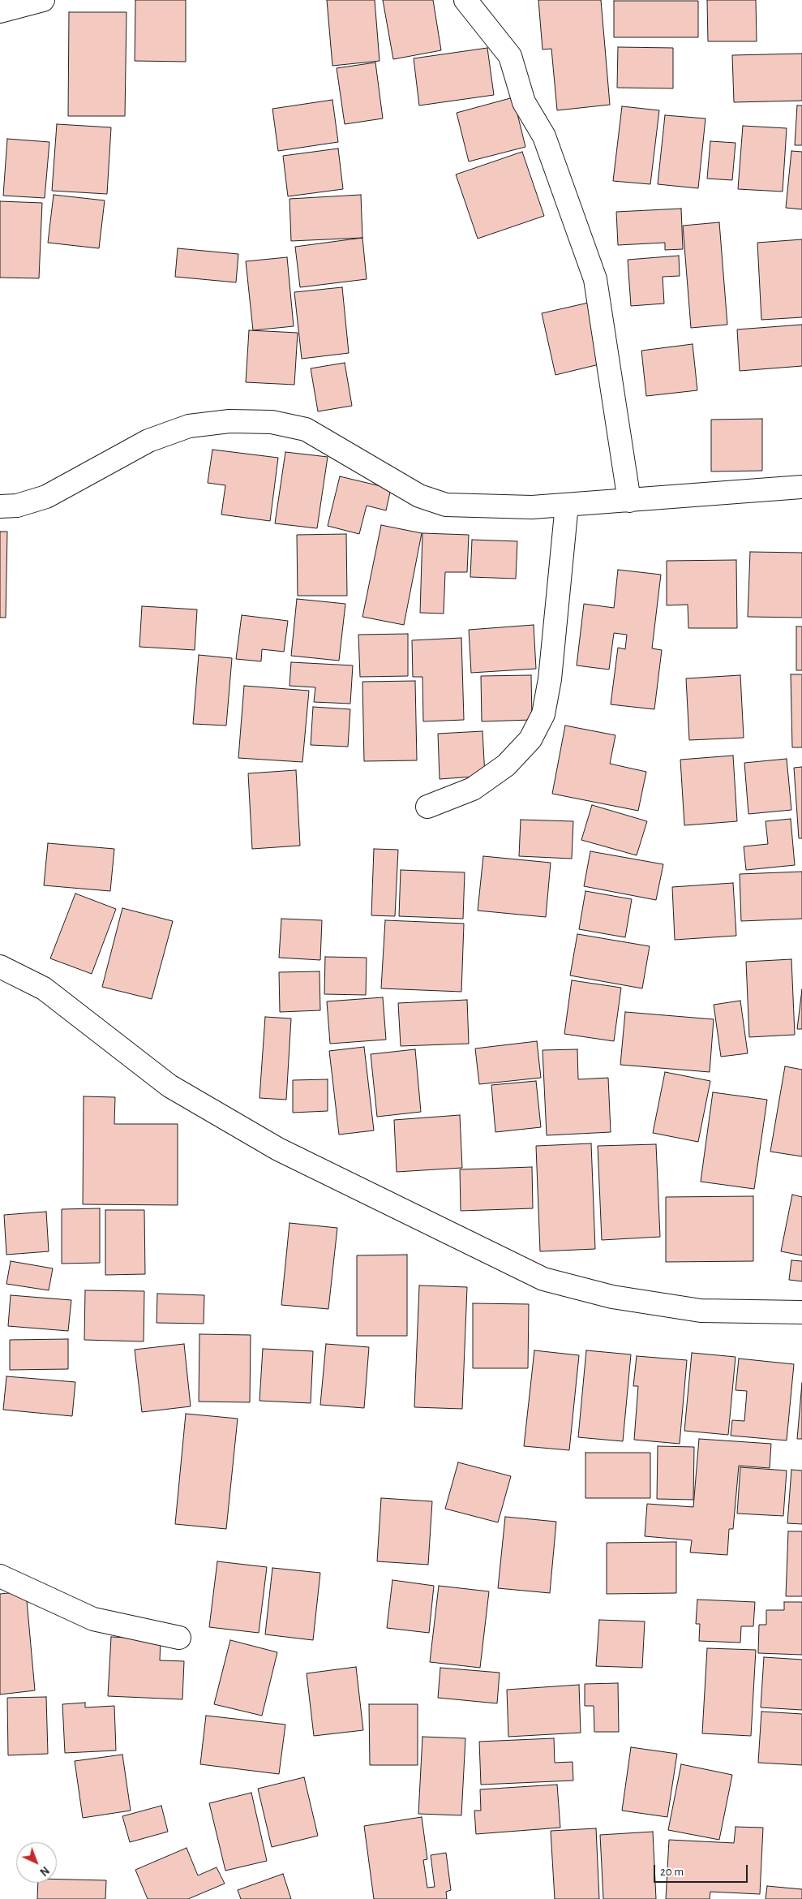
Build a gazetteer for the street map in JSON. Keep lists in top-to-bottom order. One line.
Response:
{"scale_bar":"20 m","north":"bottom right"}
